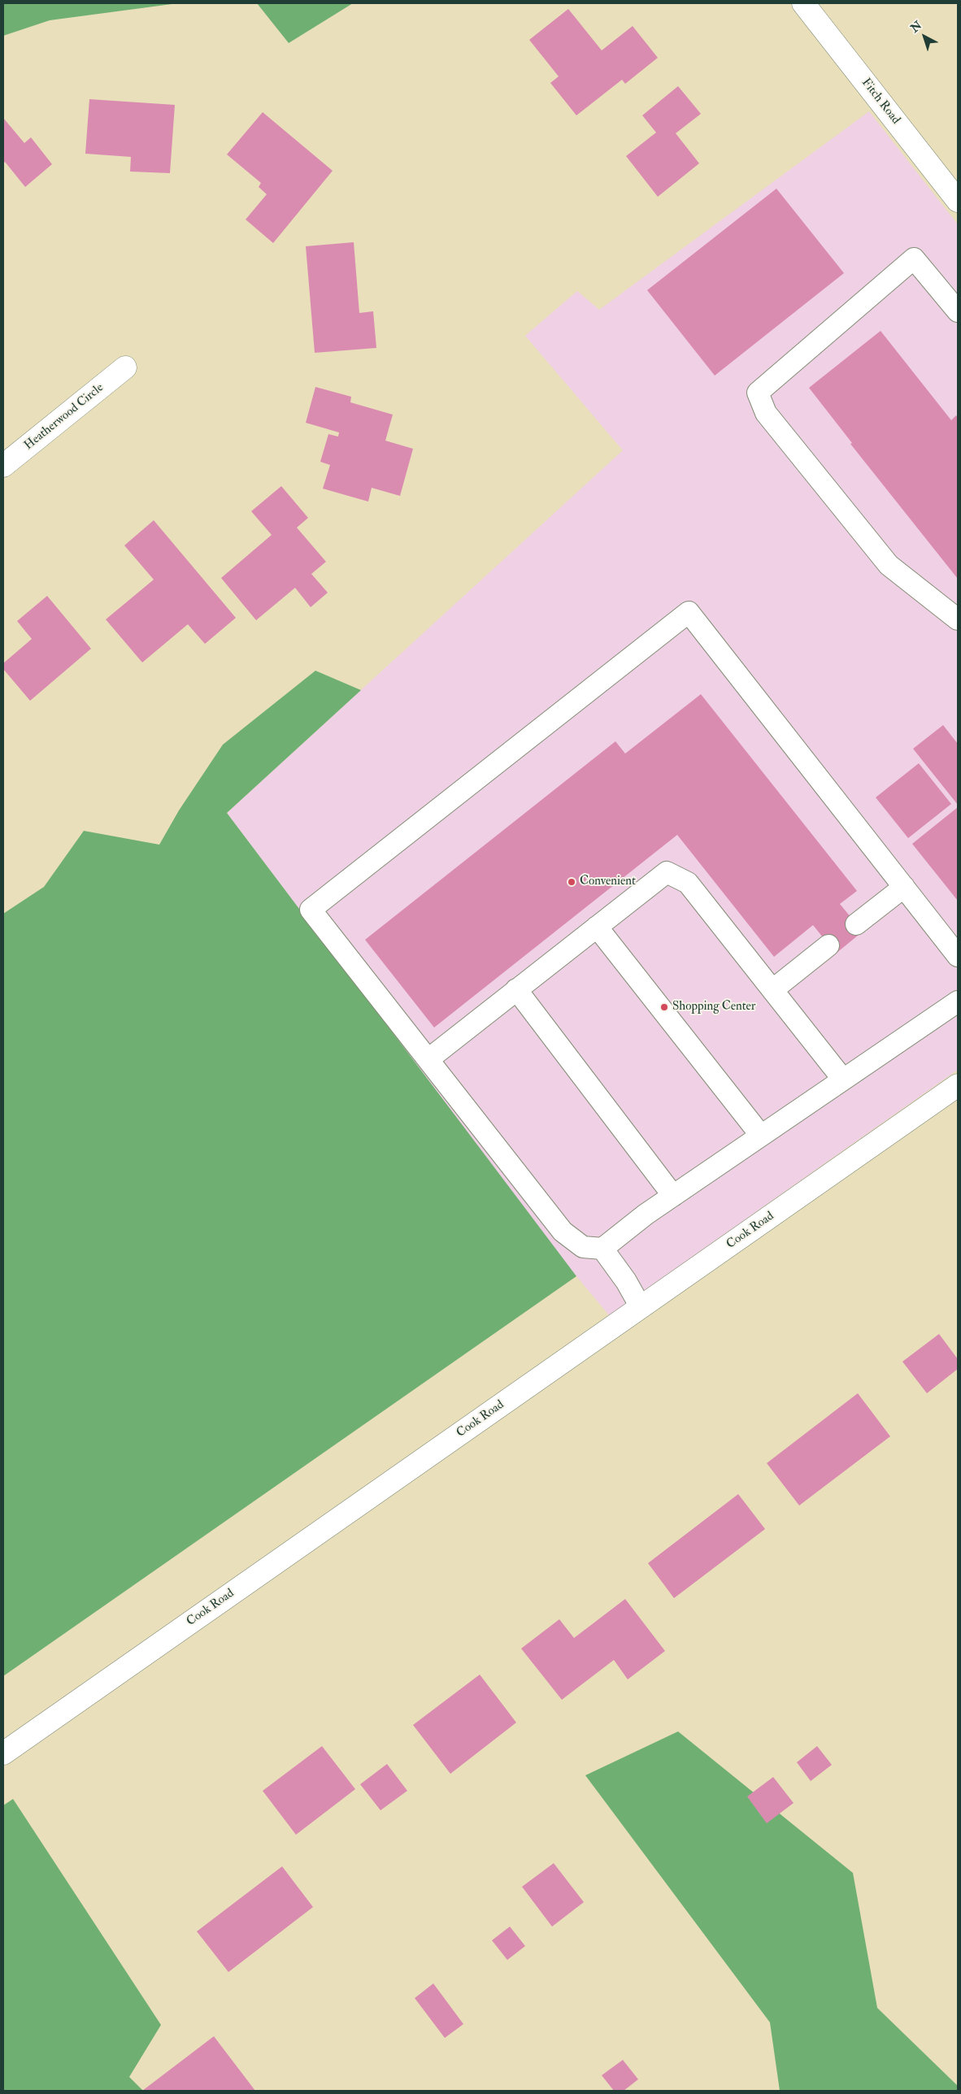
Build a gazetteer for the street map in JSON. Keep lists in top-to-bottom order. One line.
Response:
{"streets":{"street":["Fitch Road","Heatherwood Circle","Cook Road"]},"places":["Convenient","Shopping Center"],"north":"top left"}
